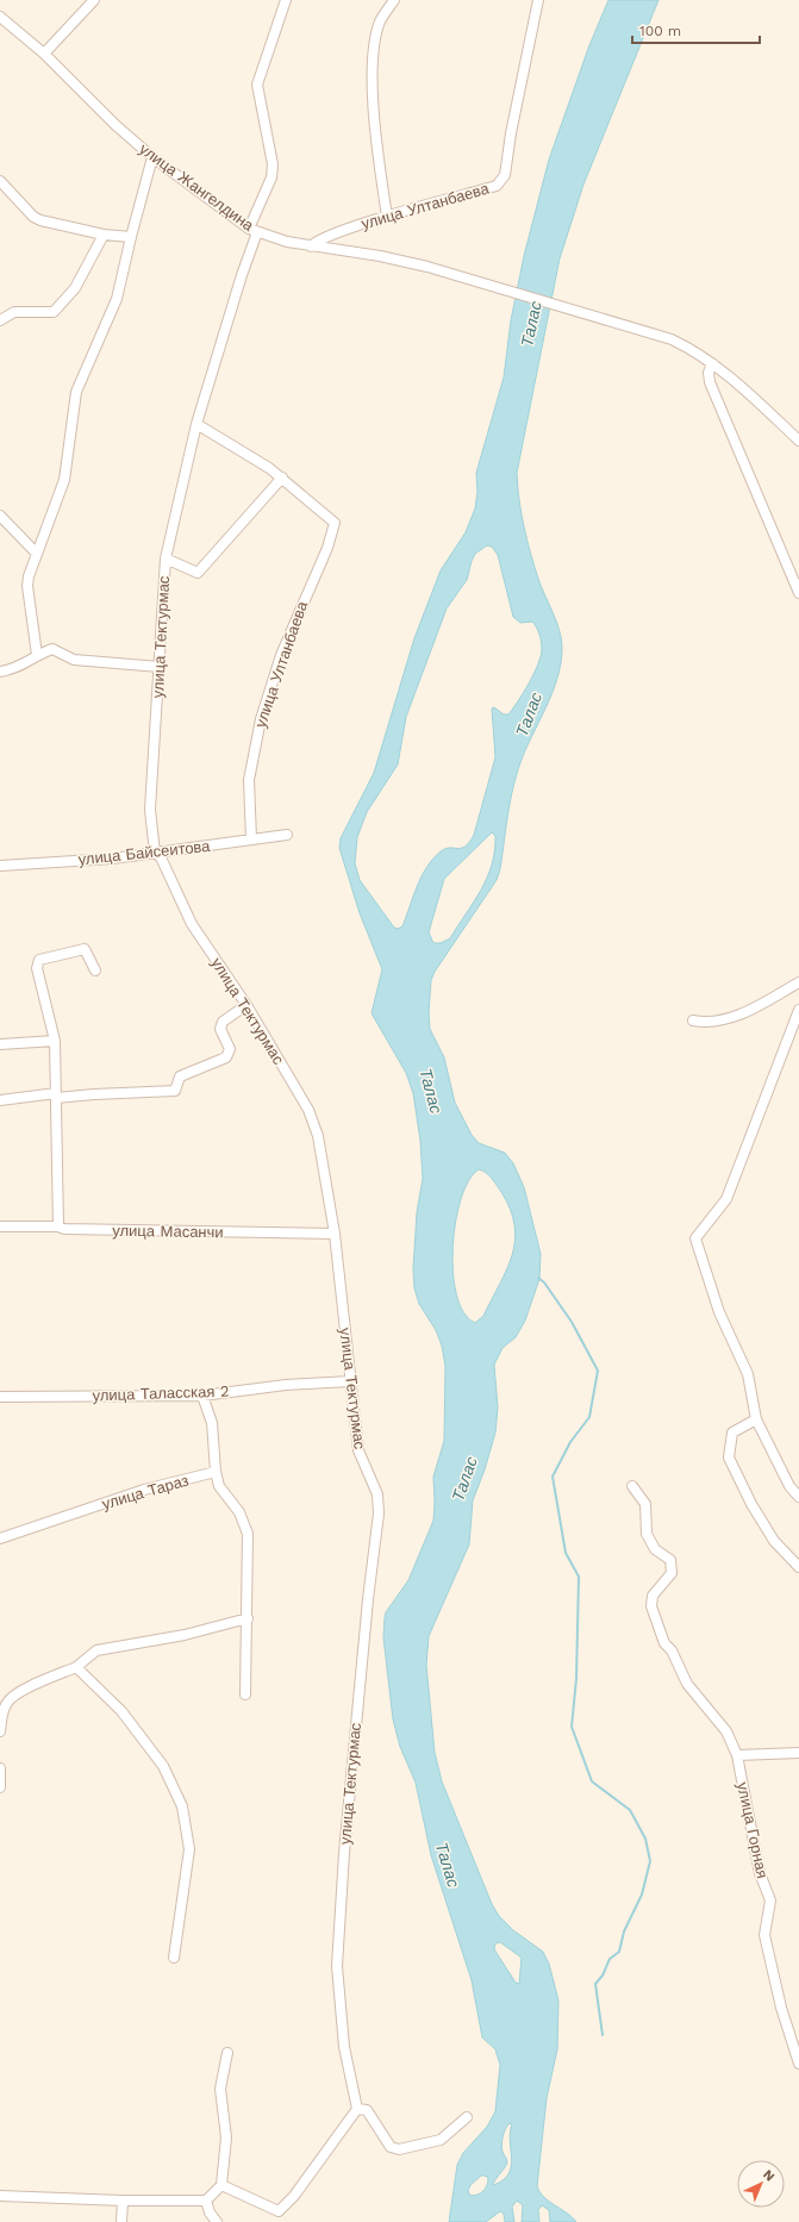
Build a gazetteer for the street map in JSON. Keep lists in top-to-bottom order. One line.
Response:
{"streets":{"street":["улица Жангелдина","улица Ултанбаева","улица Тектурмас","улица Байсеитова","улица Масанчи","улица Таласская 2","улица Тараз","улица Горная"]},"crossings":[["улица Жангелдина","улица Ултанбаева"],["улица Жангелдина","улица Тектурмас"],["улица Ултанбаева","улица Тектурмас"],["улица Ултанбаева","улица Байсеитова"],["улица Тектурмас","улица Байсеитова"],["улица Тектурмас","улица Масанчи"],["улица Тектурмас","улица Таласская 2"]],"water":["Талас"],"scale_bar":"100 m","north":"top right"}
